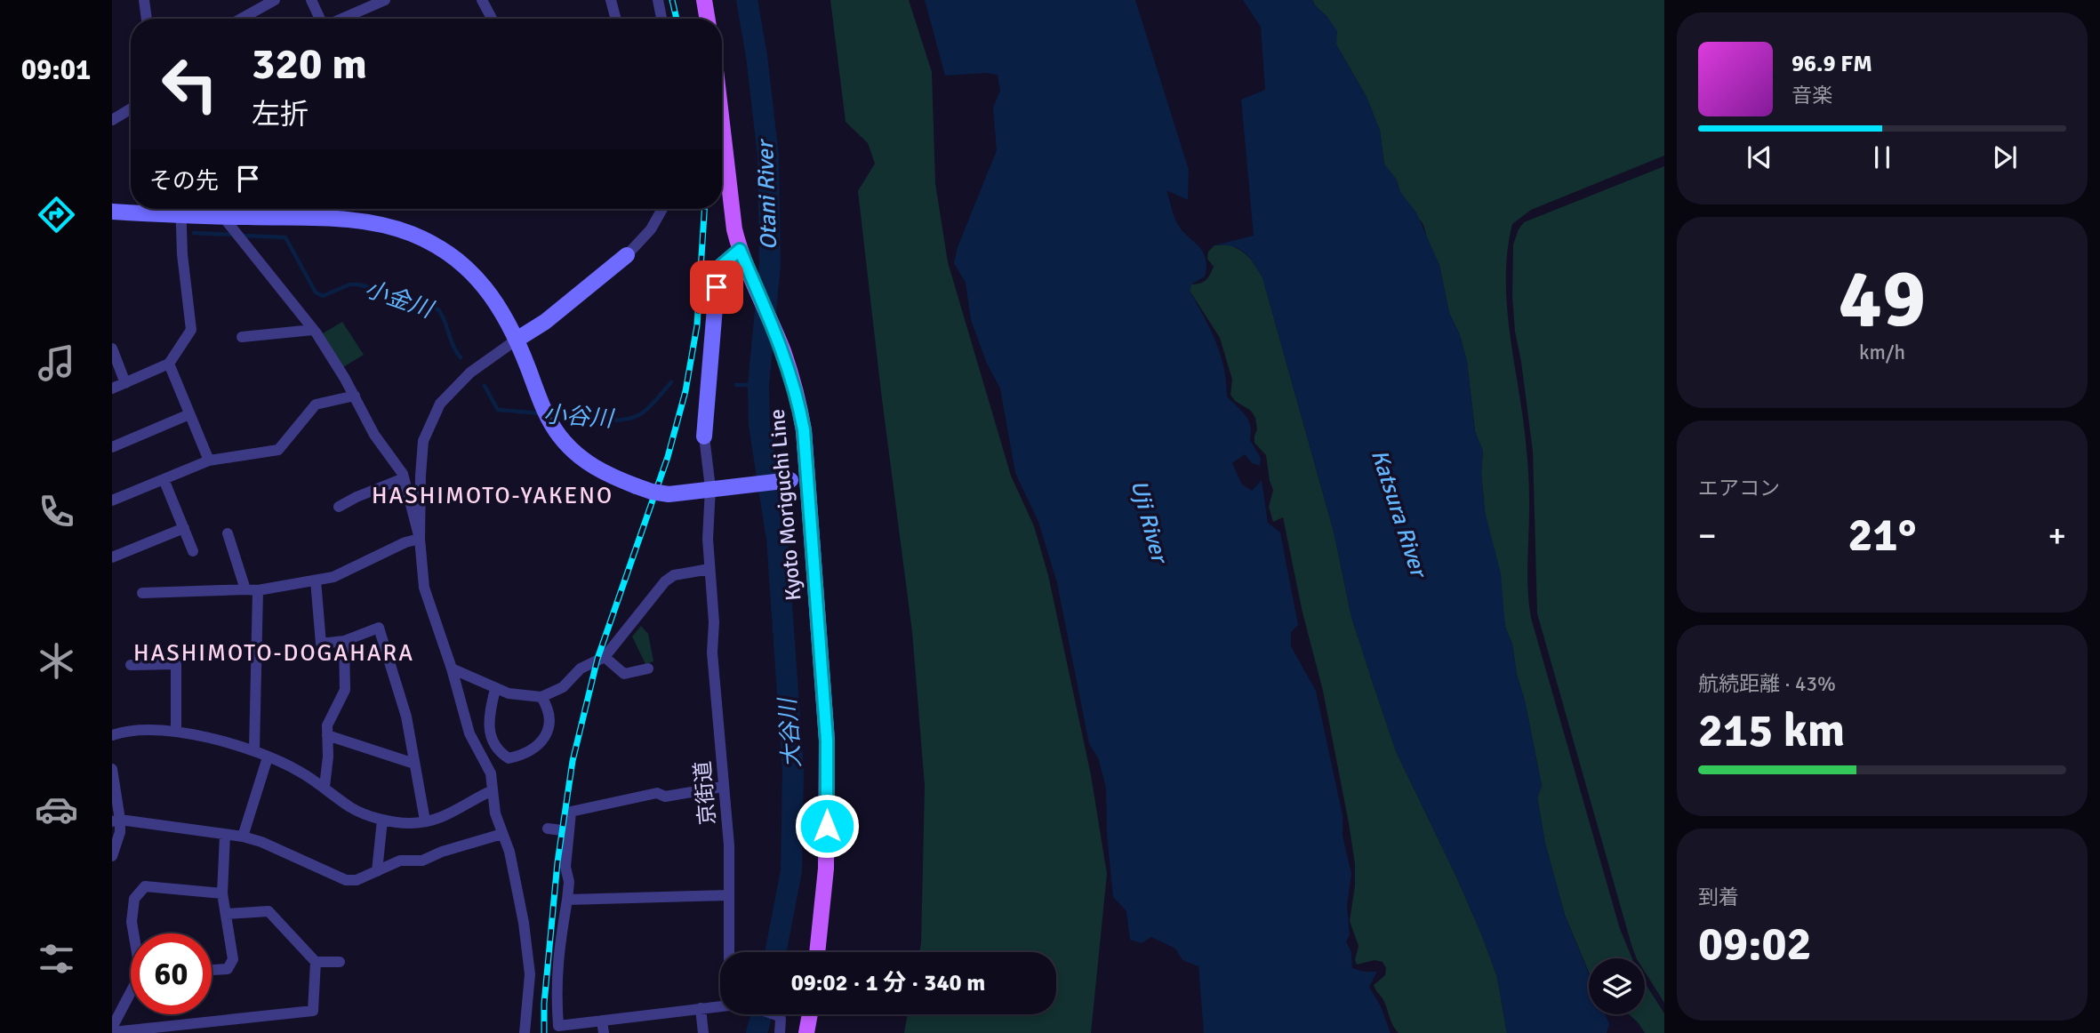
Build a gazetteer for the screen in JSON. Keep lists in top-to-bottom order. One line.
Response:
{"streets":{"main road":["Kyoto Moriguchi Line"],"street":["京街道"]},"districts":["HASHIMOTO-YAKENO","HASHIMOTO-DOGAHARA"],"water":["Otani River","小金川","小谷川","Katsura River","Uji River","大谷川"],"page":{"tabs":"09:01","turn":["320 m","左折"],"song":["96.9 FM","音楽"],"then":"その先","tile":[["49","km/h"],"エアコン",["航続距離 · 43%","215 km"],["到着","09:02"]],"heat":["−","21°","+"],"limit":"60","trip":"09:02 · 1 分 · 340 m"}}
